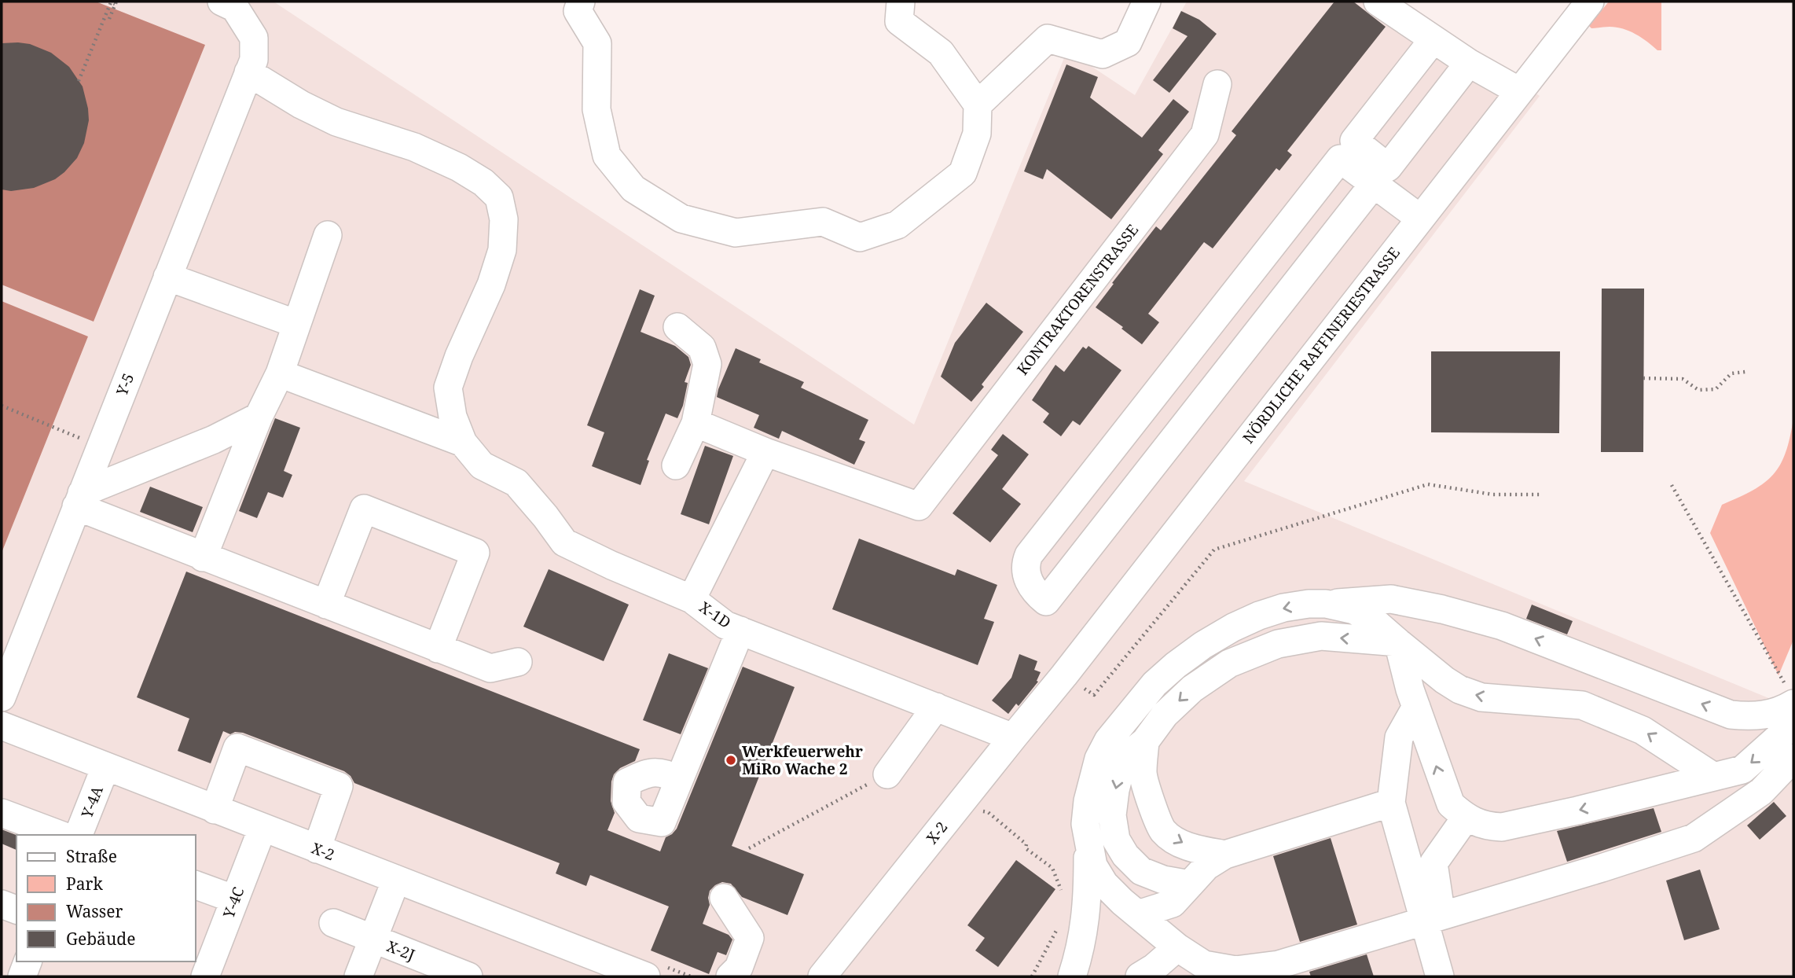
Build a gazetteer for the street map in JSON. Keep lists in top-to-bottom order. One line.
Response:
{"streets":{"street":["KONTRAKTORENSTRASSE","NÖRDLICHE RAFFINERIESTRASSE","Y-5","X-1D","Y-4A","X-2","Y-4C","X-2J"]},"crossings":[["KONTRAKTORENSTRASSE","X-1D"],["NÖRDLICHE RAFFINERIESTRASSE","X-2"],["X-1D","X-2"],["Y-4A","X-2"],["X-2","Y-4C"]],"places":["Werkfeuerwehr MiRo Wache 2"],"legend":["Straße","Park","Wasser","Gebäude"]}
